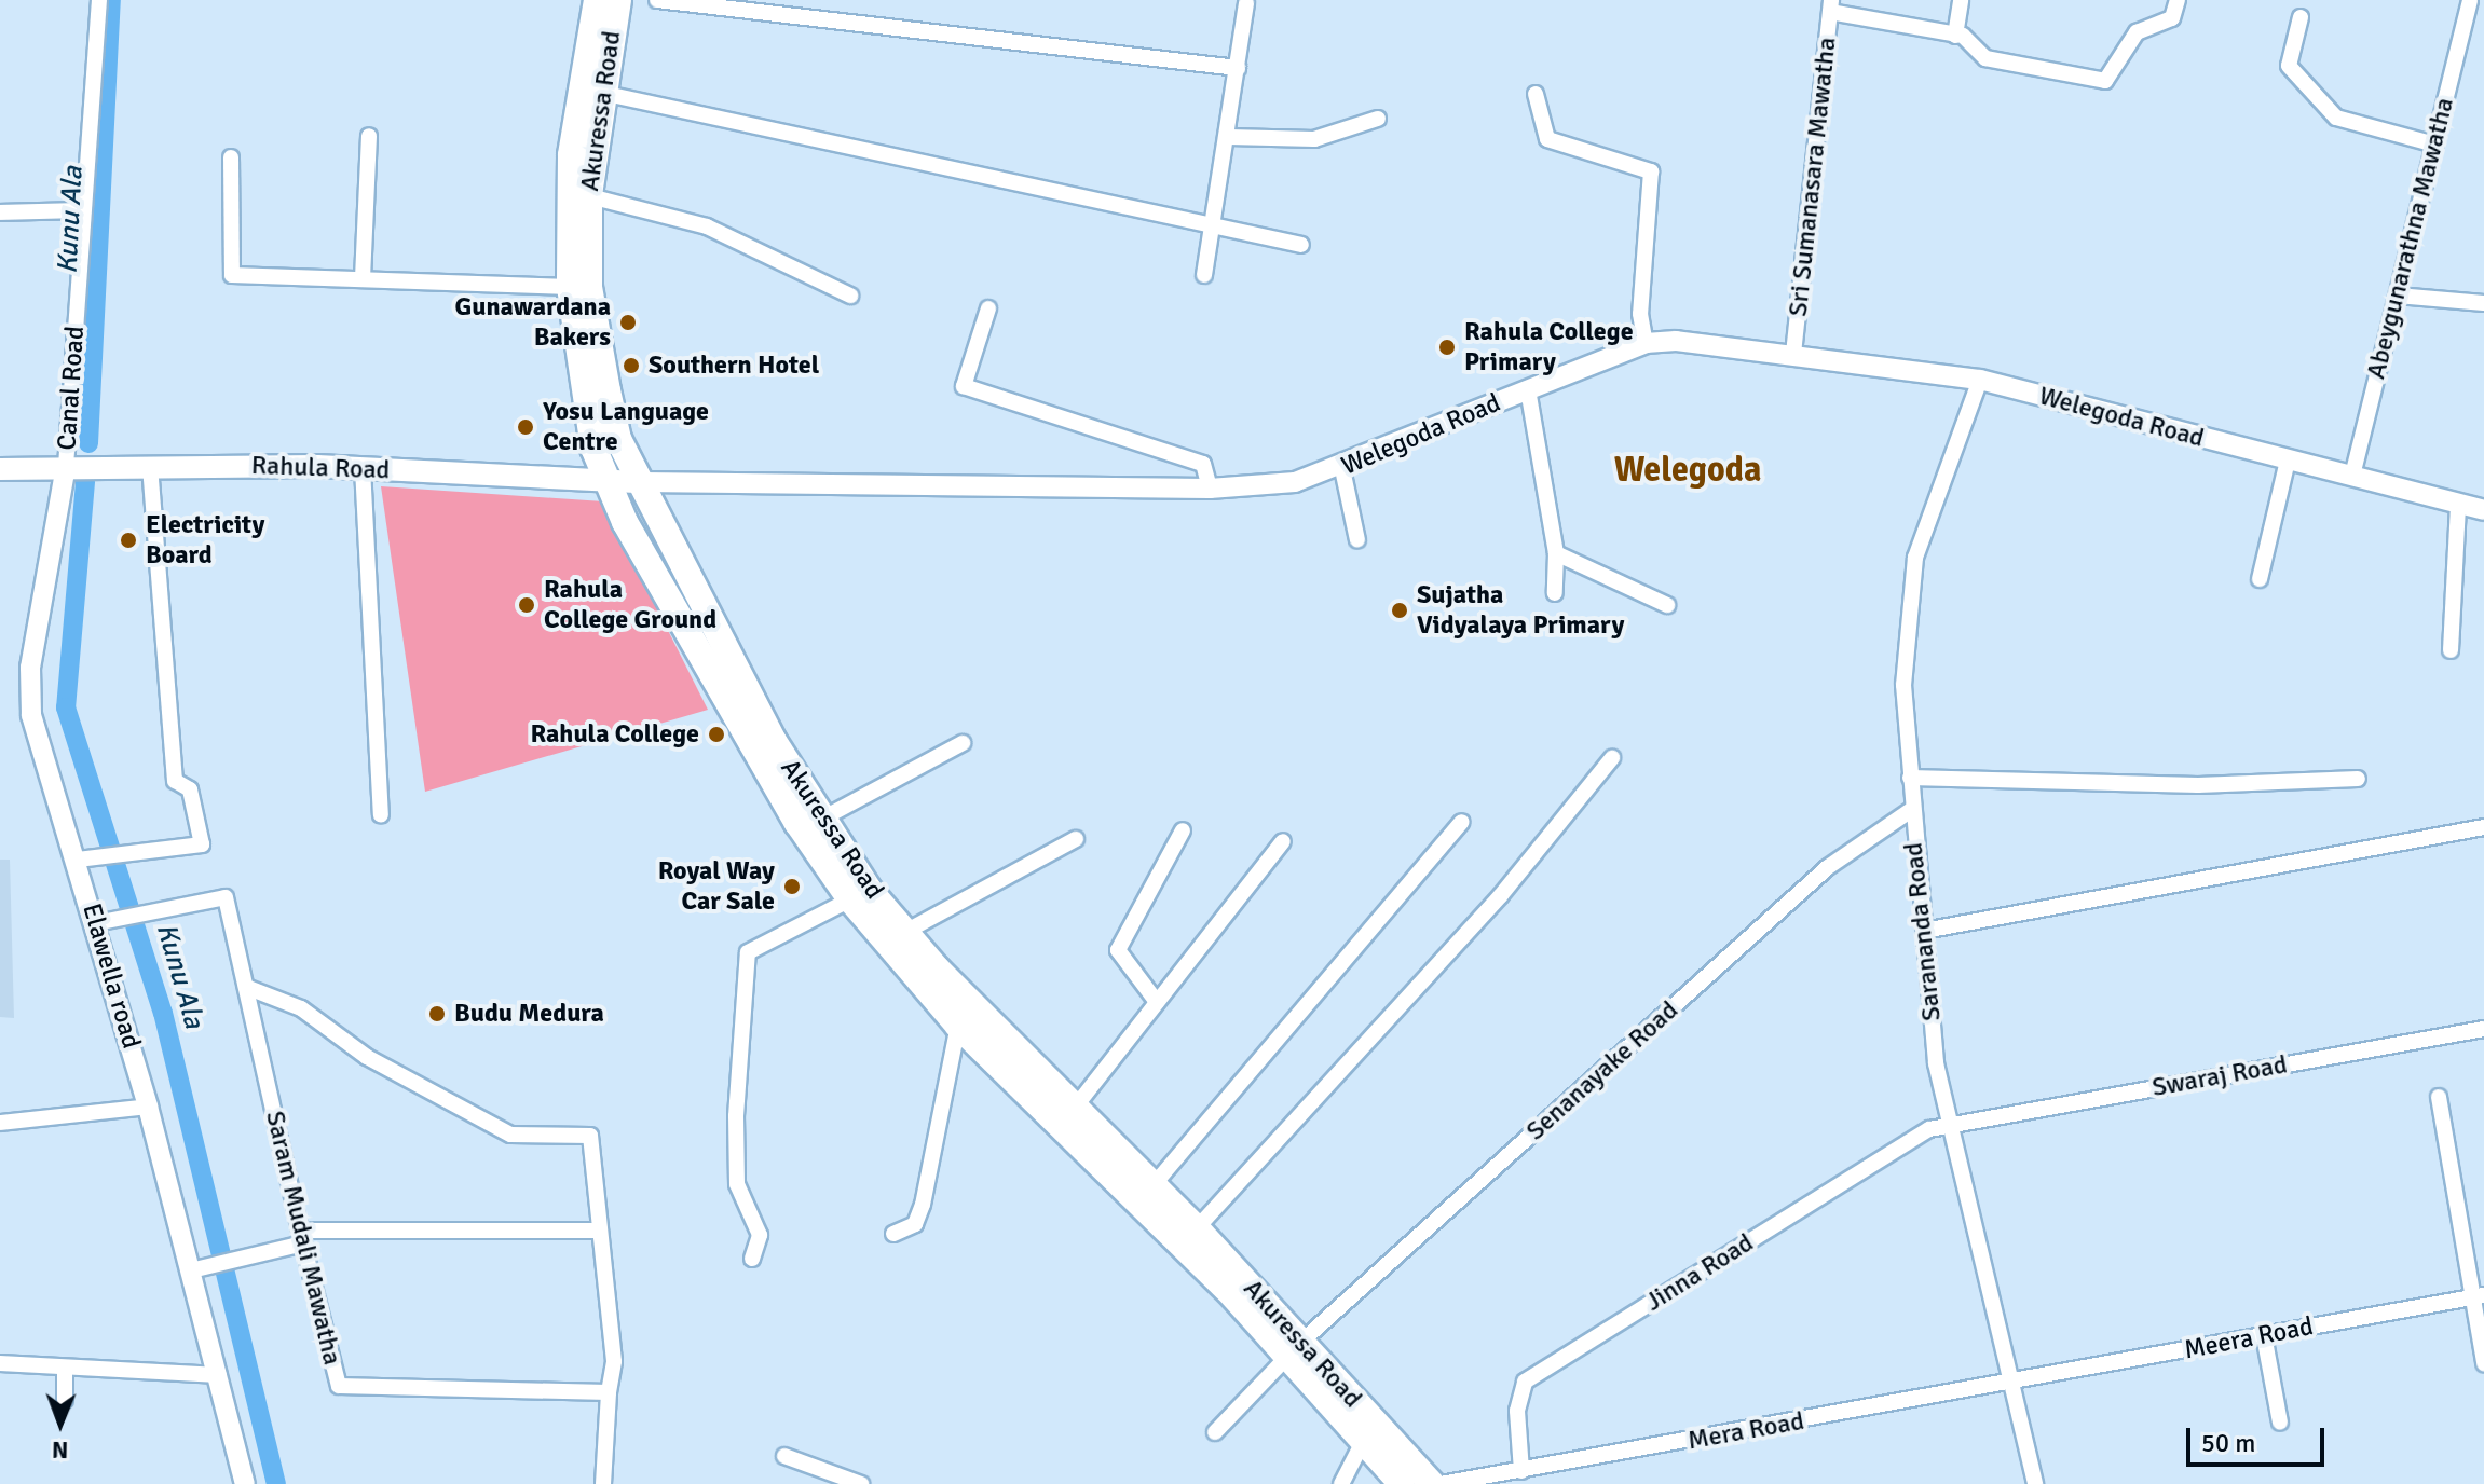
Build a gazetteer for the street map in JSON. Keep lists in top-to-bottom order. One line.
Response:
{"streets":{"highway":["Akuressa Road"],"main road":["Rahula Road"],"street":["Sri Sumanasara Mawatha","Abeygunarathna Mawatha","Canal Road","Welegoda Road","Sarananda Road","Elawella road","Senanayake Road","Swaraj Road","Saram Mudali Mawatha","Jinna Road","Meera Road","Mera Road"]},"crossings":[["Akuressa Road","Welegoda Road"],["Akuressa Road","Rahula Road"],["Akuressa Road","Senanayake Road"],["Sri Sumanasara Mawatha","Welegoda Road"],["Abeygunarathna Mawatha","Welegoda Road"],["Canal Road","Rahula Road"],["Canal Road","Elawella road"],["Welegoda Road","Rahula Road"],["Welegoda Road","Sarananda Road"],["Rahula Road","Elawella road"],["Sarananda Road","Senanayake Road"],["Sarananda Road","Swaraj Road"],["Sarananda Road","Jinna Road"],["Sarananda Road","Meera Road"],["Sarananda Road","Mera Road"],["Elawella road","Saram Mudali Mawatha"],["Swaraj Road","Jinna Road"],["Jinna Road","Mera Road"],["Meera Road","Mera Road"]],"districts":["Welegoda"],"water":["Kunu Ala"],"places":["Gunawardana Bakers","Rahula College Primary","Southern Hotel","Yosu Language Centre","Electricity Board","Rahula College Ground","Sujatha Vidyalaya Primary","Rahula College","Royal Way Car Sale","Budu Medura"],"scale_bar":"50 m","north":"bottom"}
